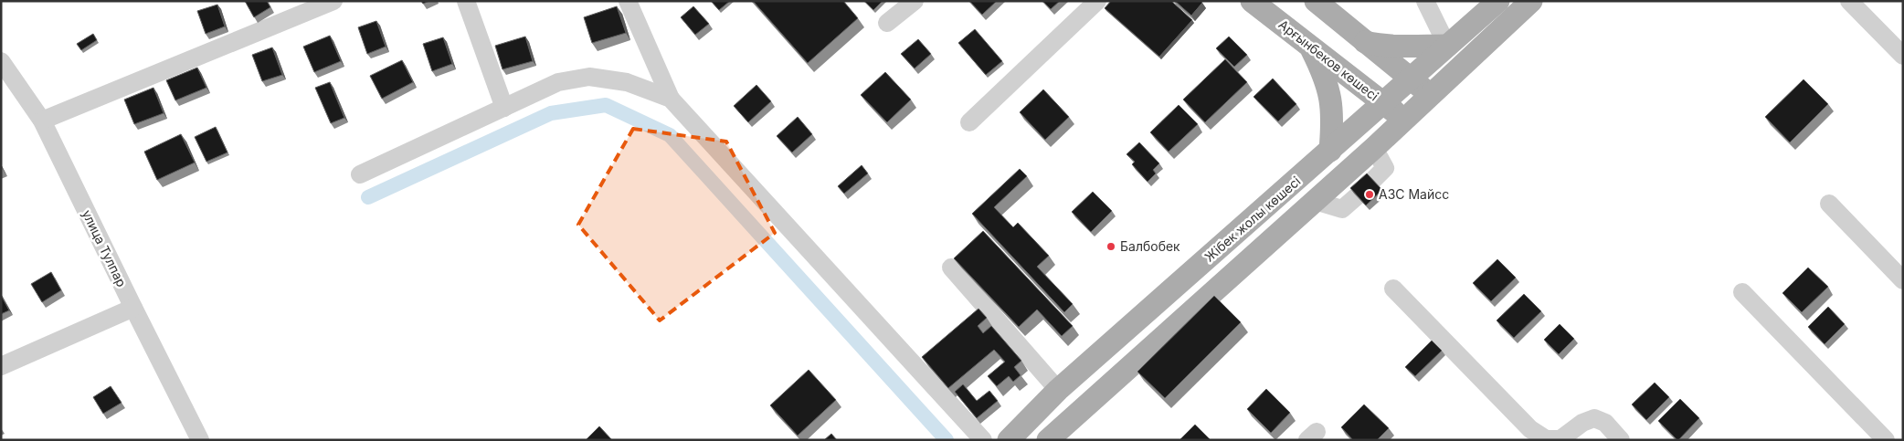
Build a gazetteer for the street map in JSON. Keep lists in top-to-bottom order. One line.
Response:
{"streets":{"main road":["Арғынбеков көшесі","Жібек жолы көшесі"],"street":["улица Тулпар"]},"crossings":[["Арғынбеков көшесі","Жібек жолы көшесі"]],"places":["АЗС Майсс","Балбобек"]}
